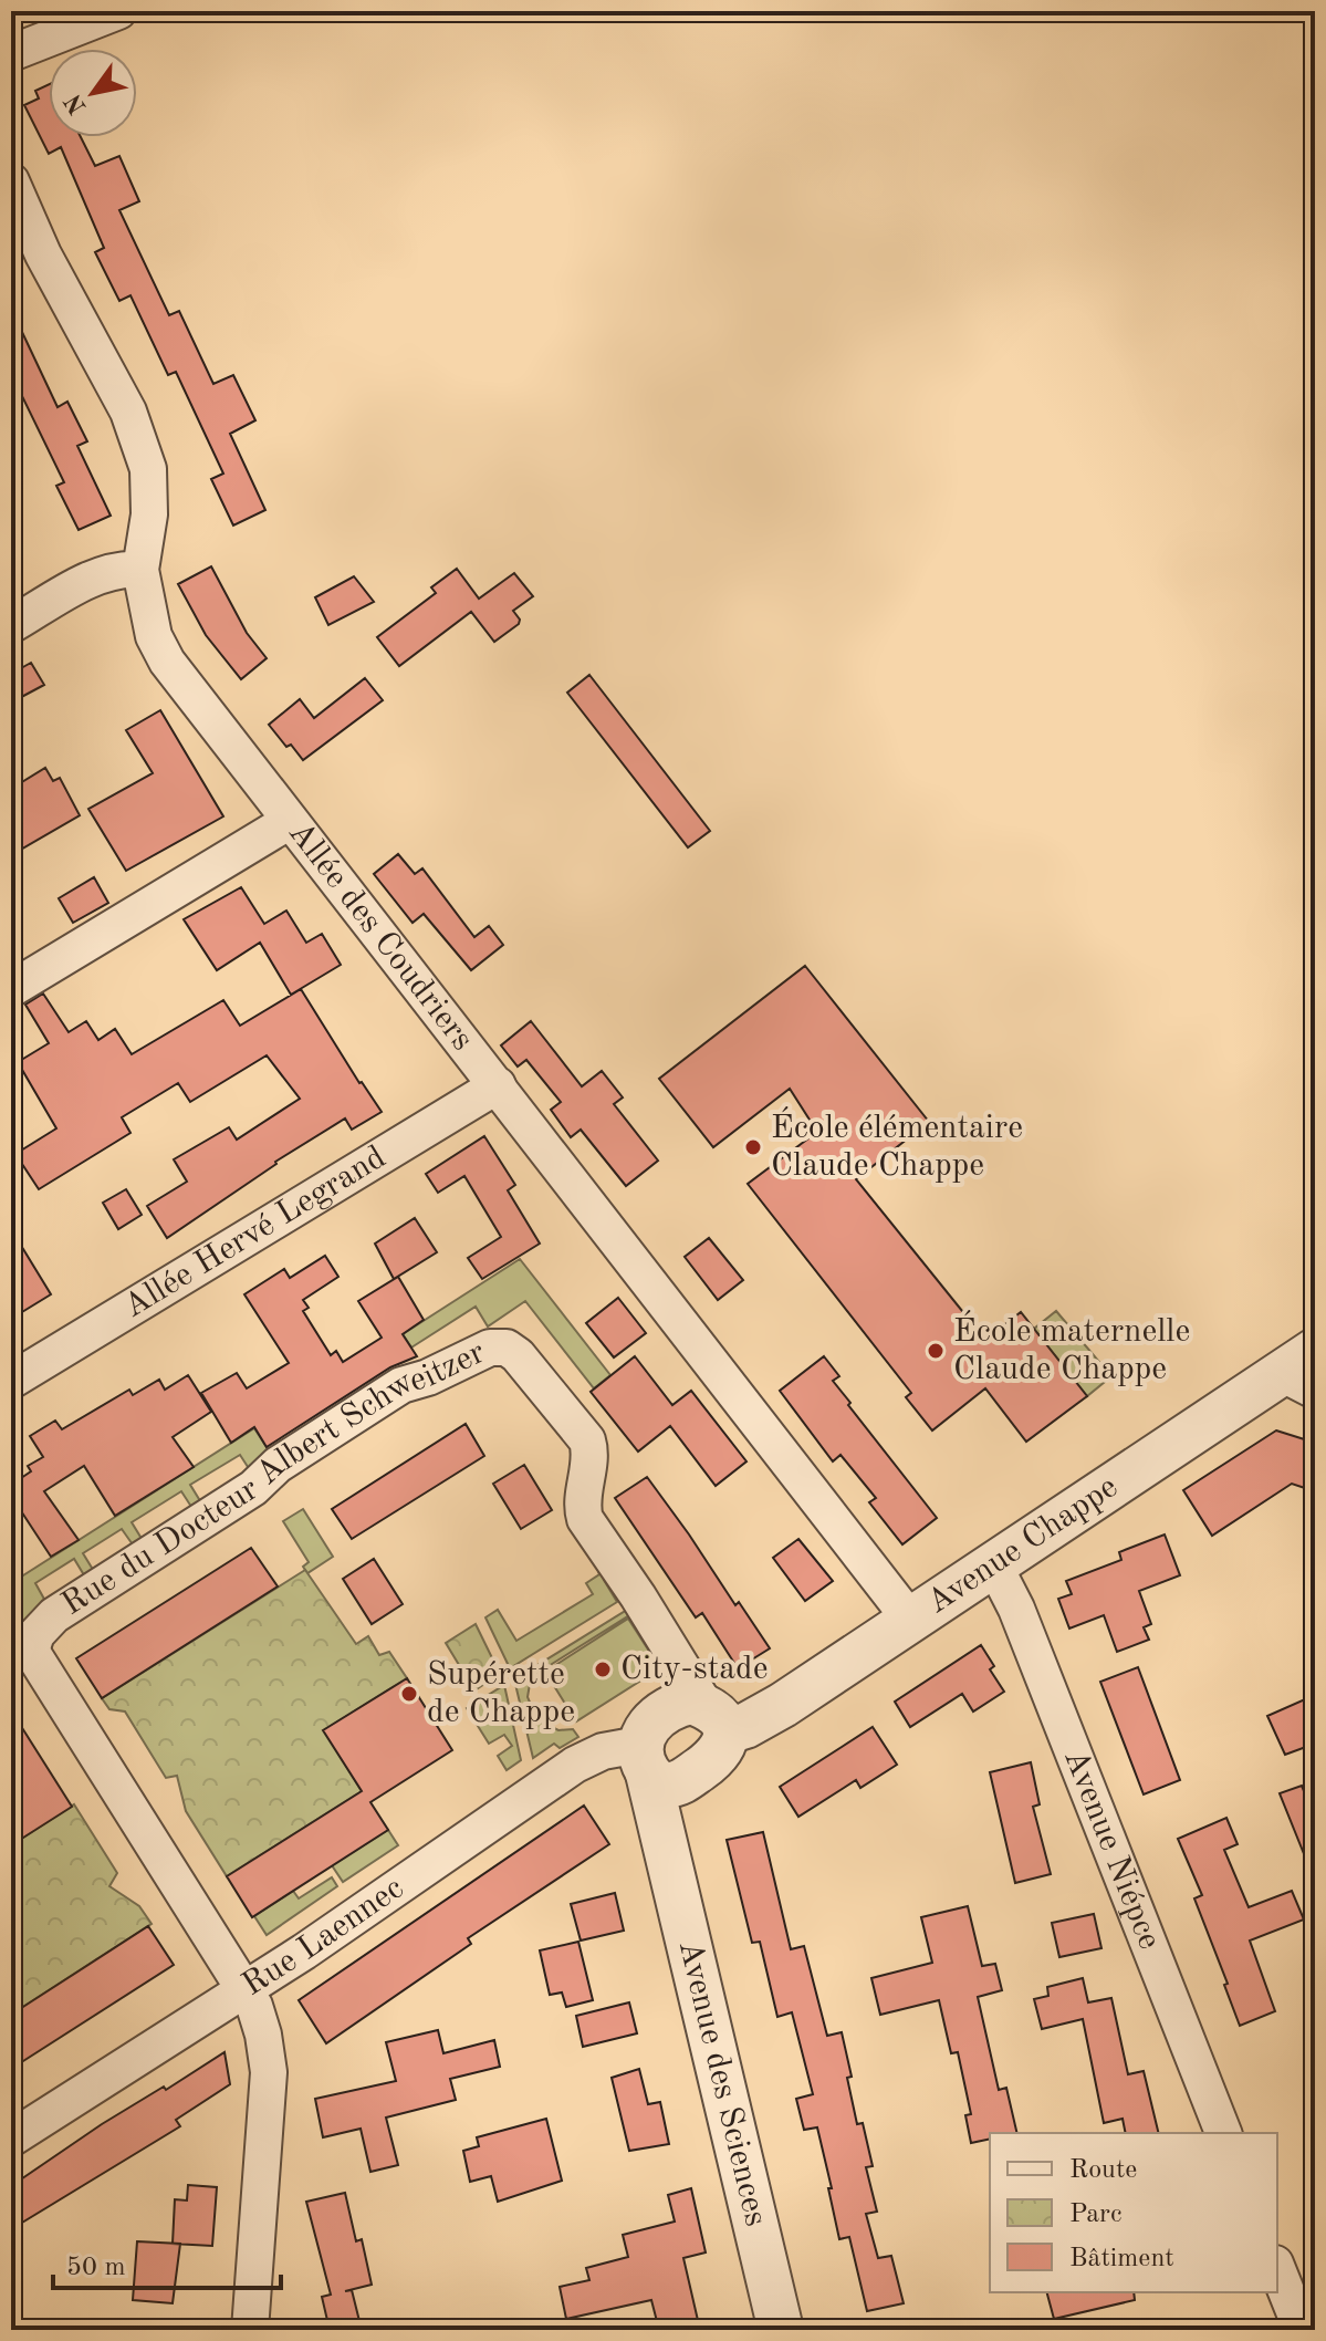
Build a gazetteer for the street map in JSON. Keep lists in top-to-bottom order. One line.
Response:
{"streets":{"street":["Allée des Coudriers","Allée Hervé Legrand","Rue du Docteur Albert Schweitzer","Avenue Chappe","Avenue Niépce","Rue Laennec","Avenue des Sciences"]},"crossings":[["Allée des Coudriers","Allée Hervé Legrand"],["Allée des Coudriers","Avenue Chappe"],["Rue du Docteur Albert Schweitzer","Avenue Chappe"],["Avenue Chappe","Avenue Niépce"],["Avenue Chappe","Rue Laennec"],["Avenue Chappe","Avenue des Sciences"],["Rue Laennec","Avenue des Sciences"]],"places":["École élémentaire Claude Chappe","École maternelle Claude Chappe","City-stade","Supérette de Chappe"],"legend":["Route","Parc","Bâtiment"],"scale_bar":"50 m","north":"bottom left"}
